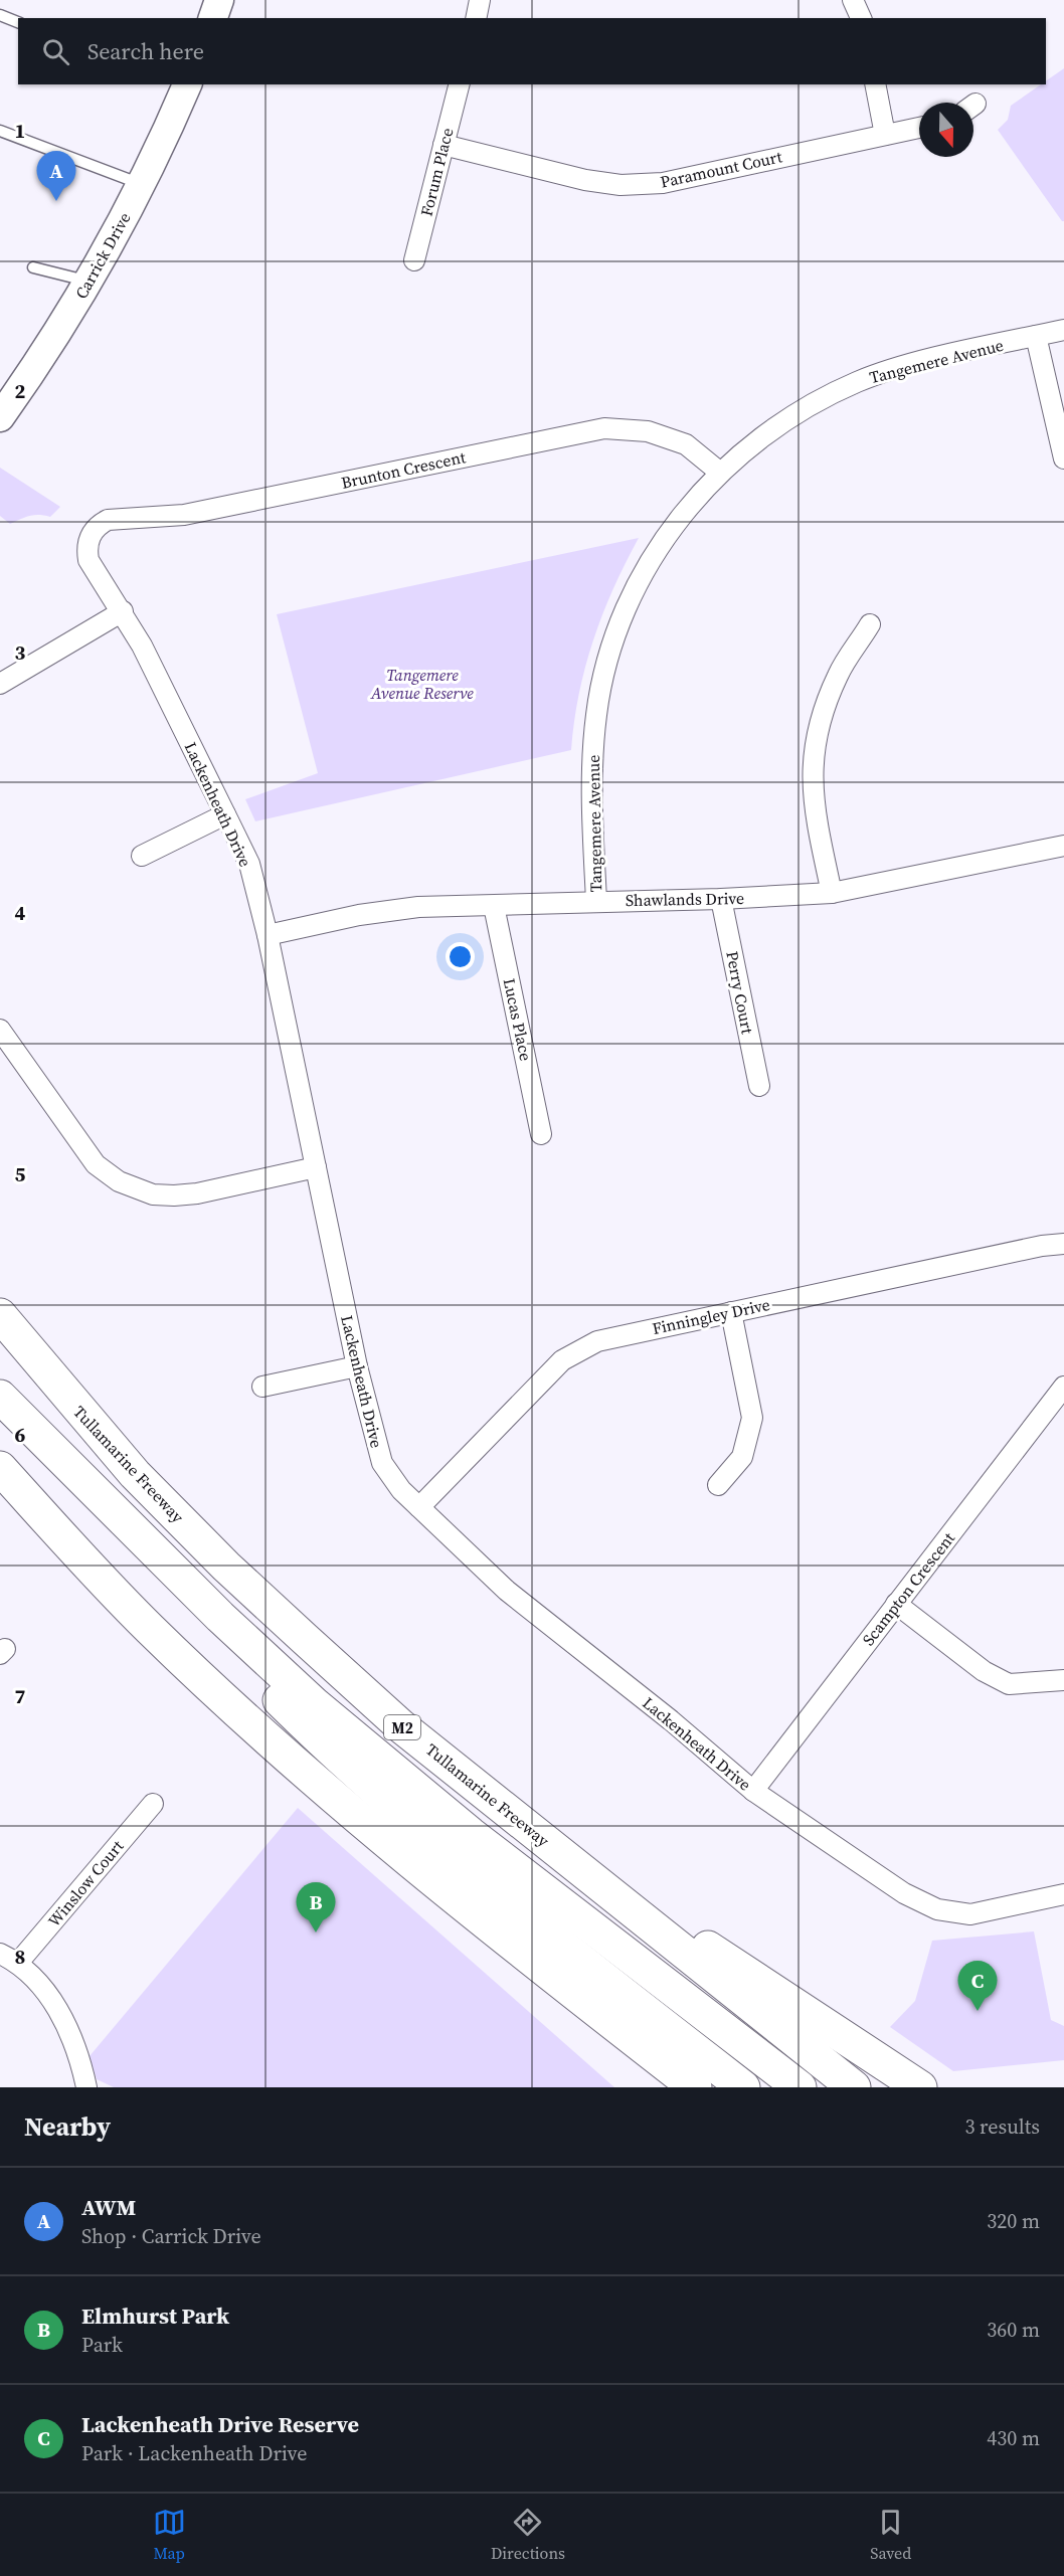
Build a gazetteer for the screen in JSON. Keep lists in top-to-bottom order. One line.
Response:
{"streets":{"highway":["Tullamarine Freeway","M2"],"street":["Paramount Court","Forum Place","Carrick Drive","Tangemere Avenue","Brunton Crescent","Lackenheath Drive","Shawlands Drive","Perry Court","Lucas Place","Finningley Drive","Scampton Crescent","Winslow Court"]},"crossings":[["Paramount Court","Forum Place"],["Tangemere Avenue","Brunton Crescent"],["Tangemere Avenue","Shawlands Drive"],["Brunton Crescent","Lackenheath Drive"],["Lackenheath Drive","Shawlands Drive"],["Lackenheath Drive","Finningley Drive"],["Lackenheath Drive","Scampton Crescent"],["Shawlands Drive","Perry Court"],["Shawlands Drive","Lucas Place"]],"parks":["Tangemere Avenue Reserve"],"north":"bottom","page":{"search":"Search here","pins":["A","B","C"],"heading":["Nearby","3 results"],"list":[{"mark":"A","name":"AWM","note":"Shop · Carrick Drive","value":"320 m"},{"mark":"B","name":"Elmhurst Park","note":"Park","value":"360 m"},{"mark":"C","name":"Lackenheath Drive Reserve","note":"Park · Lackenheath Drive","value":"430 m"}],"nav":["Map","Directions","Saved"]},"grid":{"rows":["1","2","3","4","5","6","7","8"]}}
